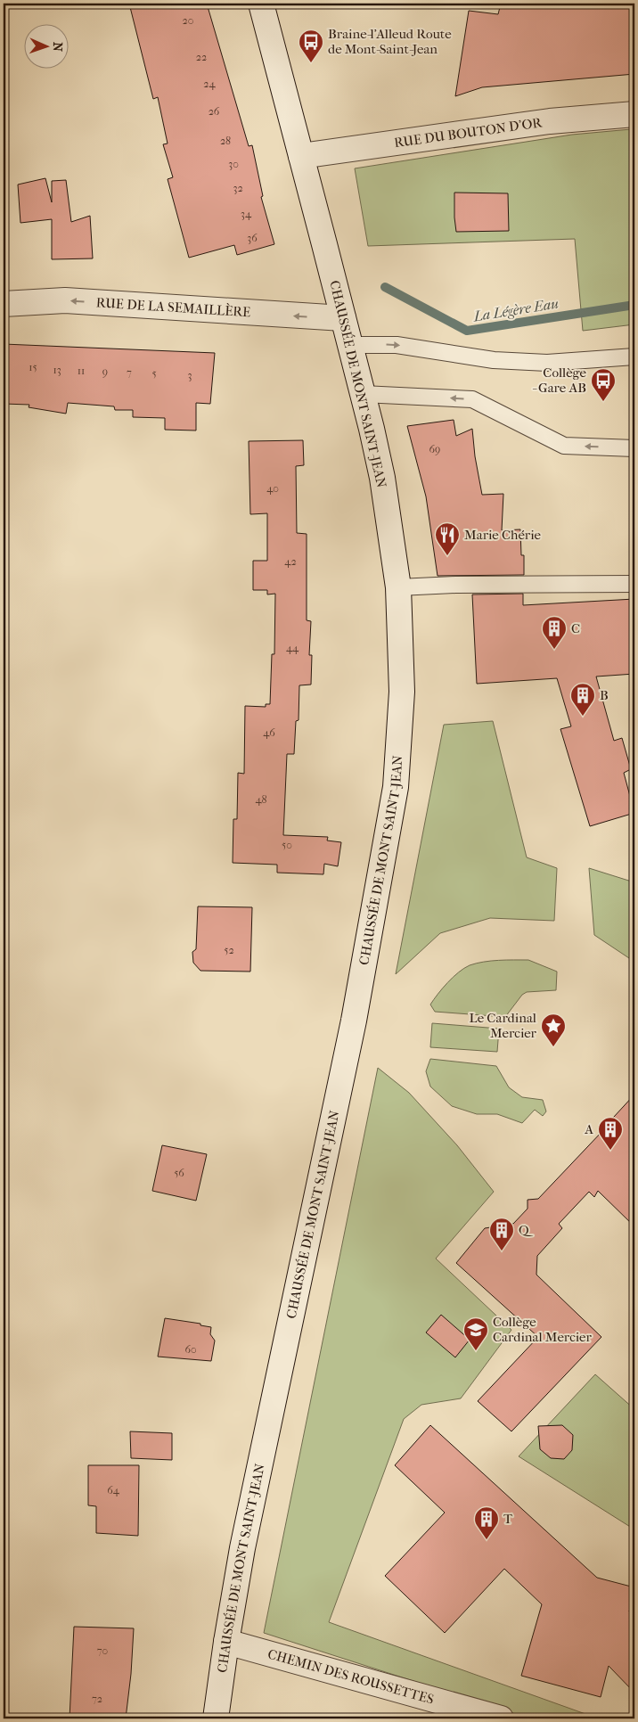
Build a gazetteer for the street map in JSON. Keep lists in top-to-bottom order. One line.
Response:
{"streets":{"main road":["RUE DU BOUTON D'OR","RUE DE LA SEMAILLÈRE","CHAUSSÉE DE MONT SAINT-JEAN","CHEMIN DES ROUSSETTES"]},"crossings":[["RUE DU BOUTON D'OR","CHAUSSÉE DE MONT SAINT-JEAN"],["RUE DE LA SEMAILLÈRE","CHAUSSÉE DE MONT SAINT-JEAN"],["CHAUSSÉE DE MONT SAINT-JEAN","CHEMIN DES ROUSSETTES"]],"one_way":["RUE DE LA SEMAILLÈRE"],"water":["La Légère Eau"],"places":{"bus stop":["Braine-l'Alleud Route de Mont-Saint-Jean","Collège - Gare AB"],"restaurant":["Marie Chérie"],"building":["C","B","A","Q","T"],"place":["Le Cardinal Mercier"],"school or university":["Collège Cardinal Mercier"]},"house_numbers":["20","22","24","26","28","30","32","34","36","15","13","11","9","7","5","3","69","40","42","44","46","48","50","52","56","60","64","70","72"],"north":"right"}
